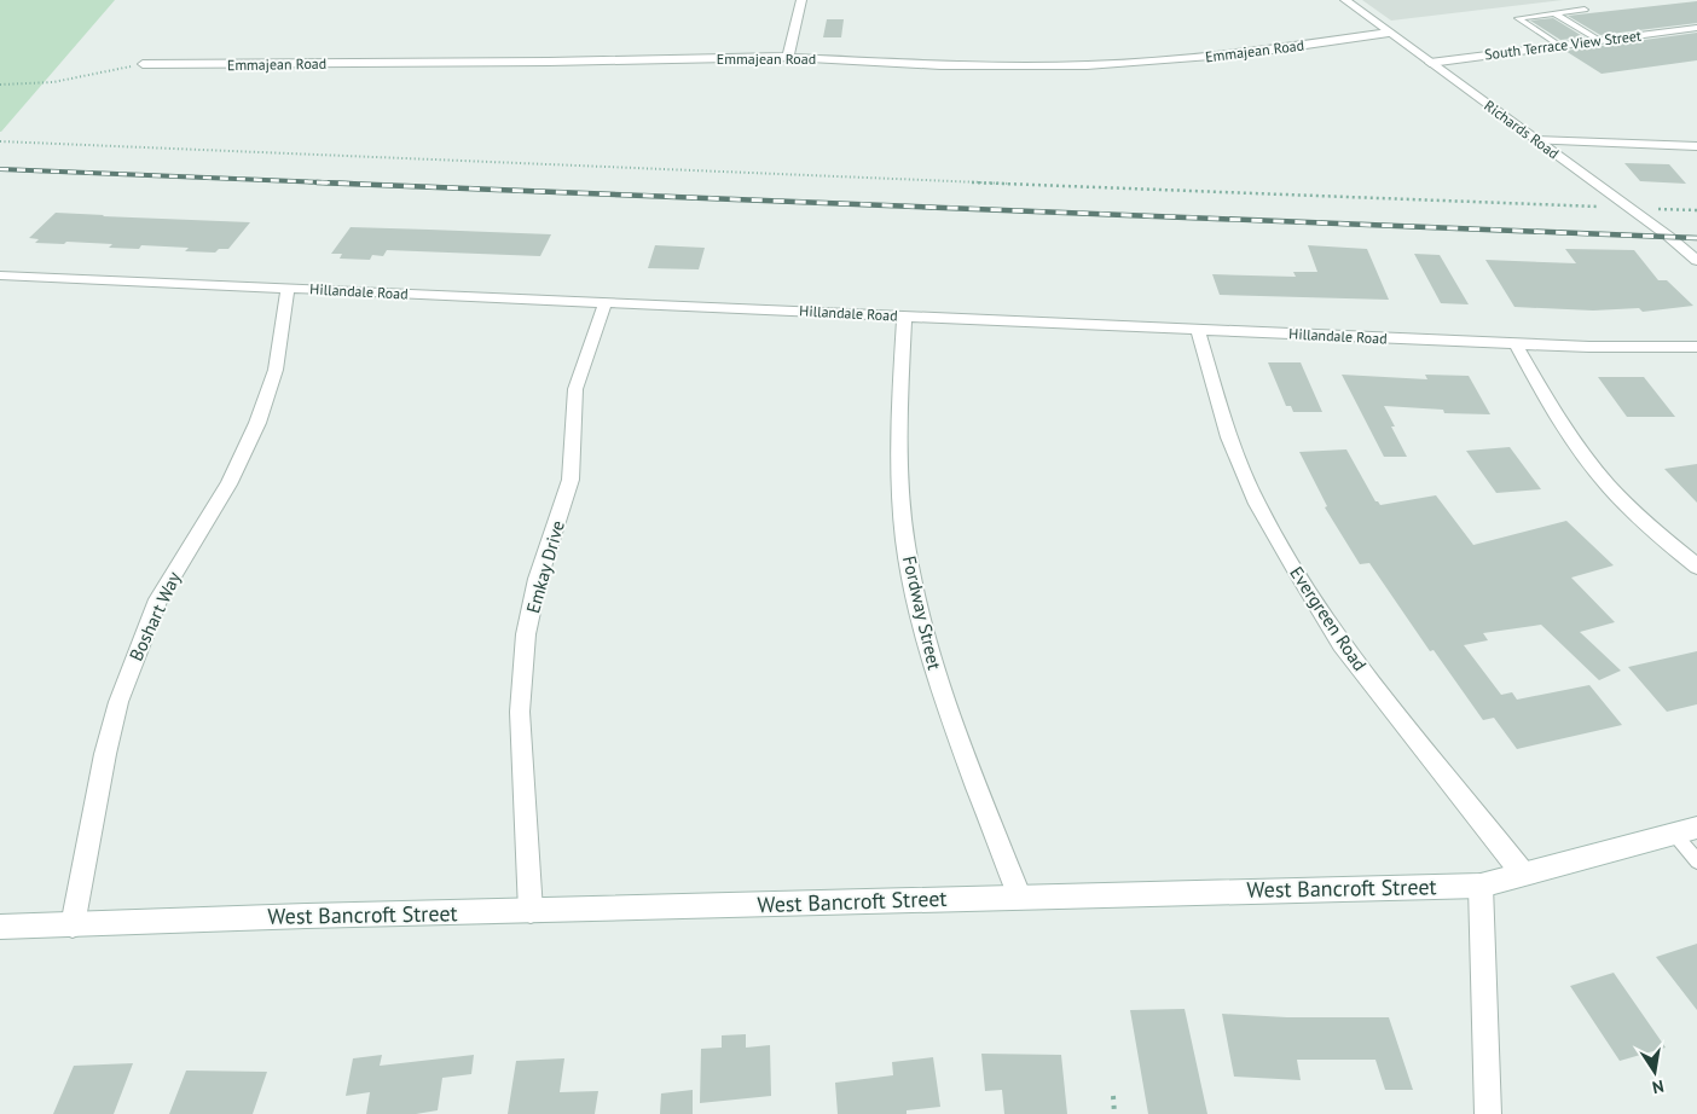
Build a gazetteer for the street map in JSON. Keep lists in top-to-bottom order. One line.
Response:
{"streets":{"street":["South Terrace View Street","Emmajean Road","Richards Road","Hillandale Road","Emkay Drive","Fordway Street","Boshart Way","Evergreen Road","West Bancroft Street"]},"crossings":[["South Terrace View Street","Richards Road"],["Emmajean Road","Richards Road"],["Hillandale Road","Emkay Drive"],["Hillandale Road","Fordway Street"],["Hillandale Road","Boshart Way"],["Hillandale Road","Evergreen Road"],["Emkay Drive","West Bancroft Street"],["Fordway Street","West Bancroft Street"],["Boshart Way","West Bancroft Street"],["Evergreen Road","West Bancroft Street"]],"north":"bottom"}
